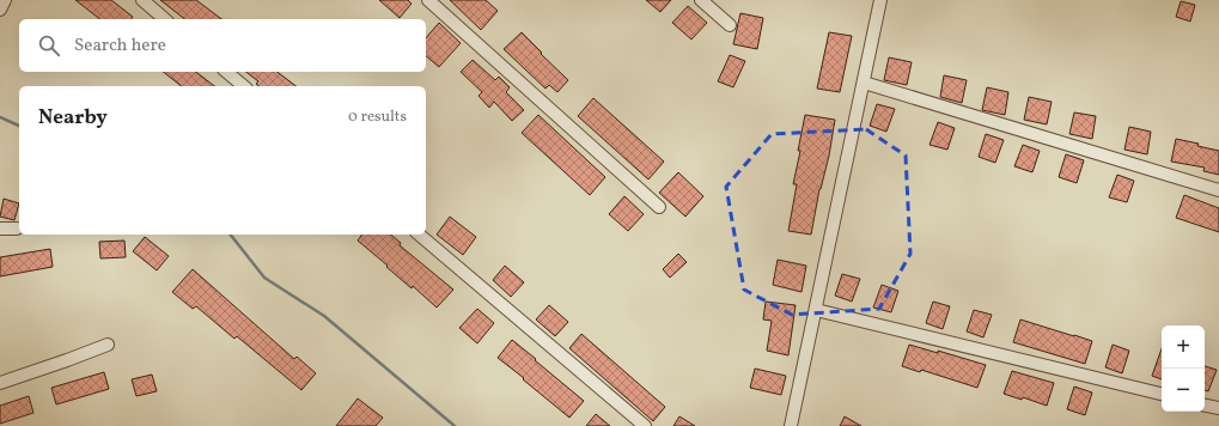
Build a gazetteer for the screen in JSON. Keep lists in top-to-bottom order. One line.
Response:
{"page":{"search":"Search here","heading":["Nearby","0 results"],"map_buttons":["+","−"]}}
